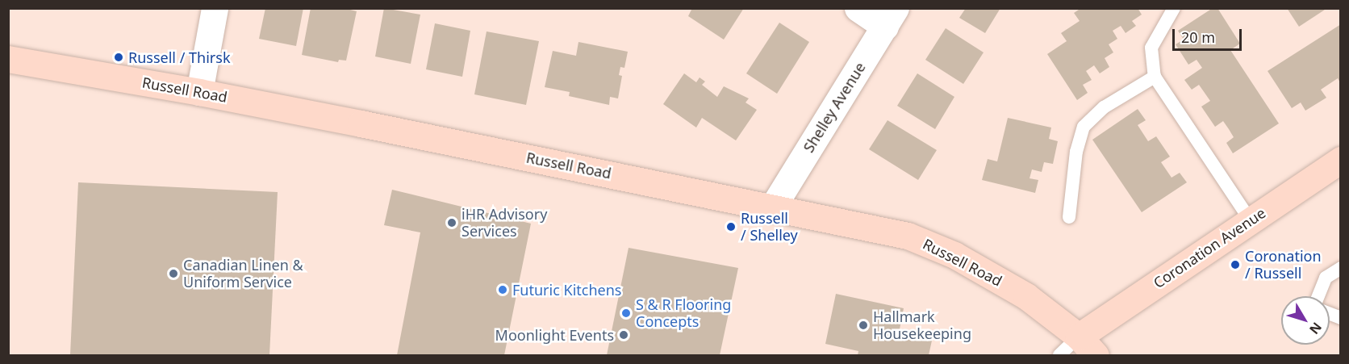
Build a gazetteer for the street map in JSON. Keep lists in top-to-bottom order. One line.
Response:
{"streets":{"street":["Russell Road","Shelley Avenue","Coronation Avenue"]},"crossings":[["Russell Road","Shelley Avenue"],["Russell Road","Coronation Avenue"]],"places":["Russell / Thirsk","iHR Advisory Services","Russell / Shelley","Coronation / Russell","Canadian Linen & Uniform Service","Futuric Kitchens","S & R Flooring Concepts","Hallmark Housekeeping","Moonlight Events"],"scale_bar":"20 m","north":"bottom right"}
